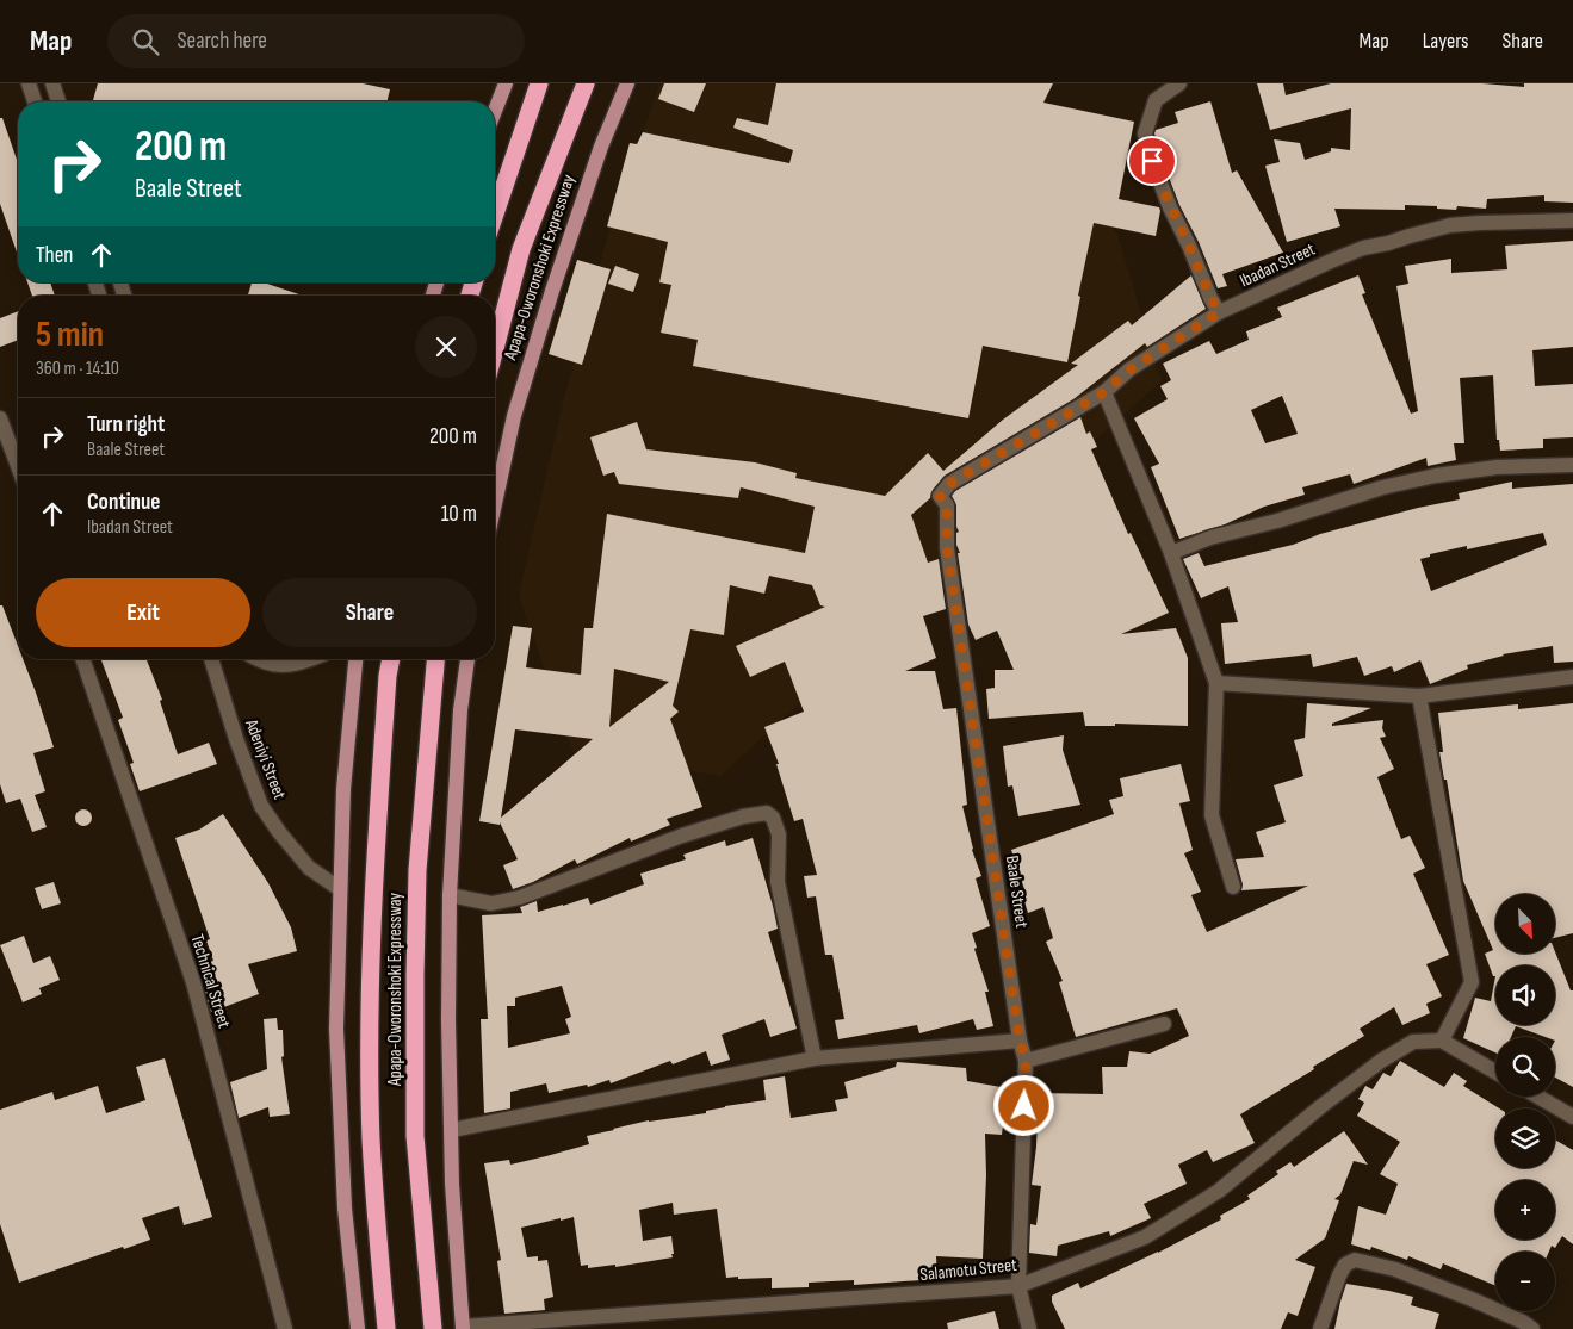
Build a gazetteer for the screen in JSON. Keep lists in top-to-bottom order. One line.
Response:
{"streets":{"highway":["Apapa-Oworonshoki Expressway"],"street":["Ibadan Street","Adeniyi Street","Baale Street","Technical Street","Salamotu Street"]},"crossings":[["Ibadan Street","Baale Street"],["Baale Street","Salamotu Street"]],"north":"bottom right","page":{"header":"Map","search":"Search here","nav":["Map","Layers","Share"],"turn":["200 m","Baale Street"],"then":"Then","heading":["5 min","360 m · 14:10"],"list":[{"name":"Turn right","note":"Baale Street","value":"200 m"},{"name":"Continue","note":"Ibadan Street","value":"10 m"}],"buttons":["Exit","Share"],"map_buttons":["+","−"]}}
